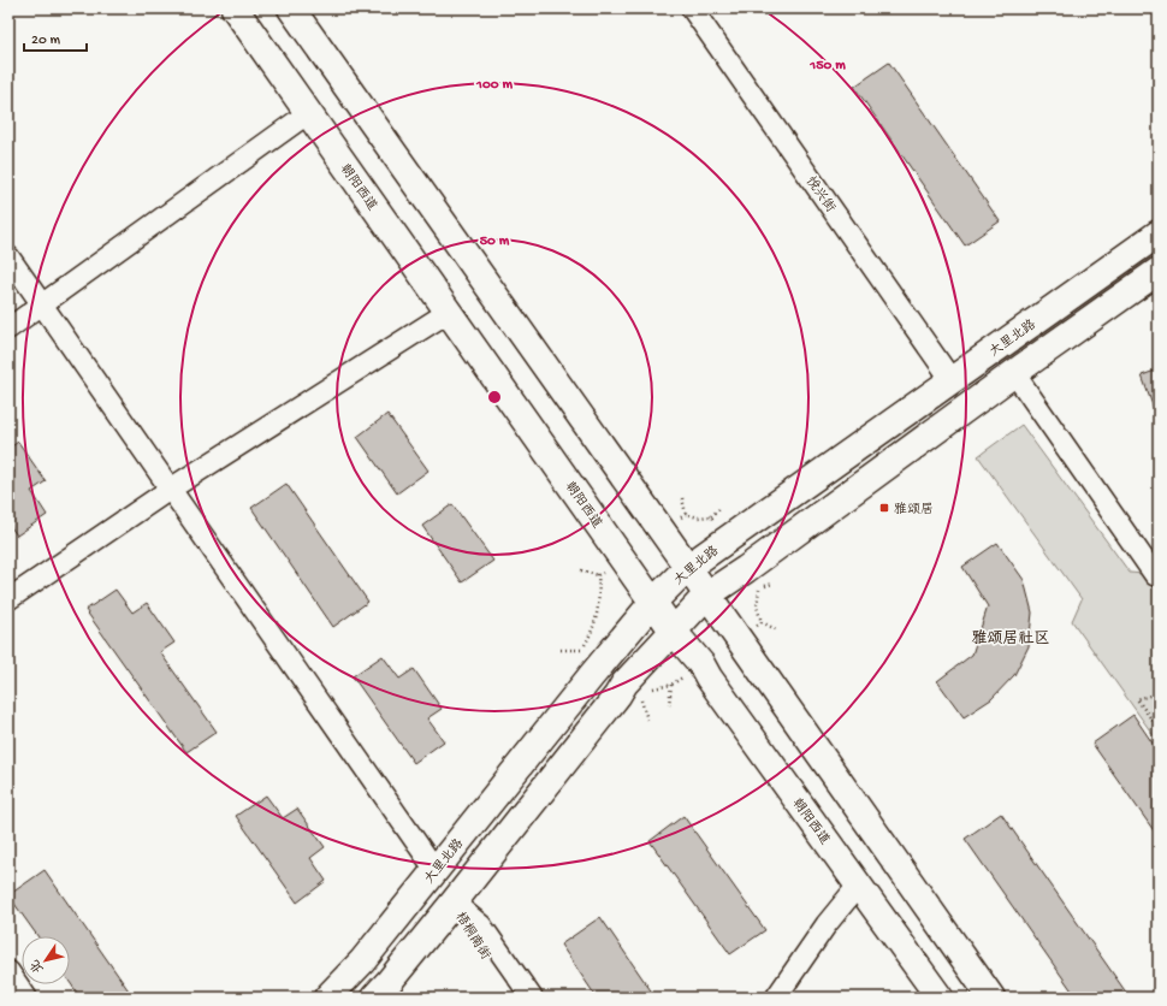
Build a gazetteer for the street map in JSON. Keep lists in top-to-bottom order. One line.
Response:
{"streets":{"main road":["朝阳西道","大里北路"],"street":["悦兴街","梧桐南街"]},"crossings":[["朝阳西道","大里北路"],["悦兴街","大里北路"]],"districts":["雅颂居社区"],"places":{"transit":["雅颂居"]},"scale_bar":"20 m","north":"bottom left","rings":["150 m","100 m","50 m"]}
